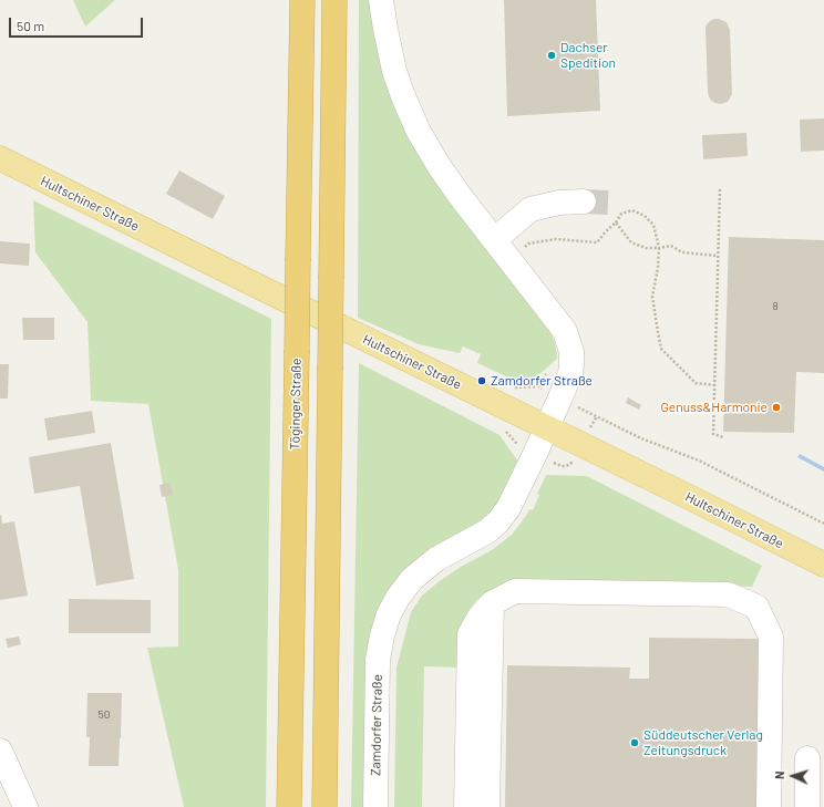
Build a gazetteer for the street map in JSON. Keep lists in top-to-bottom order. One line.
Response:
{"streets":{"highway":["Töginger Straße"],"main road":["Hultschiner Straße"],"street":["Zamdorfer Straße"]},"crossings":[["Hultschiner Straße","Zamdorfer Straße"]],"places":["Dachser Spedition","Zamdorfer Straße","Genuss&Harmonie","Süddeutscher Verlag Zeitungsdruck"],"house_numbers":["8","50"],"scale_bar":"50 m","north":"left"}
